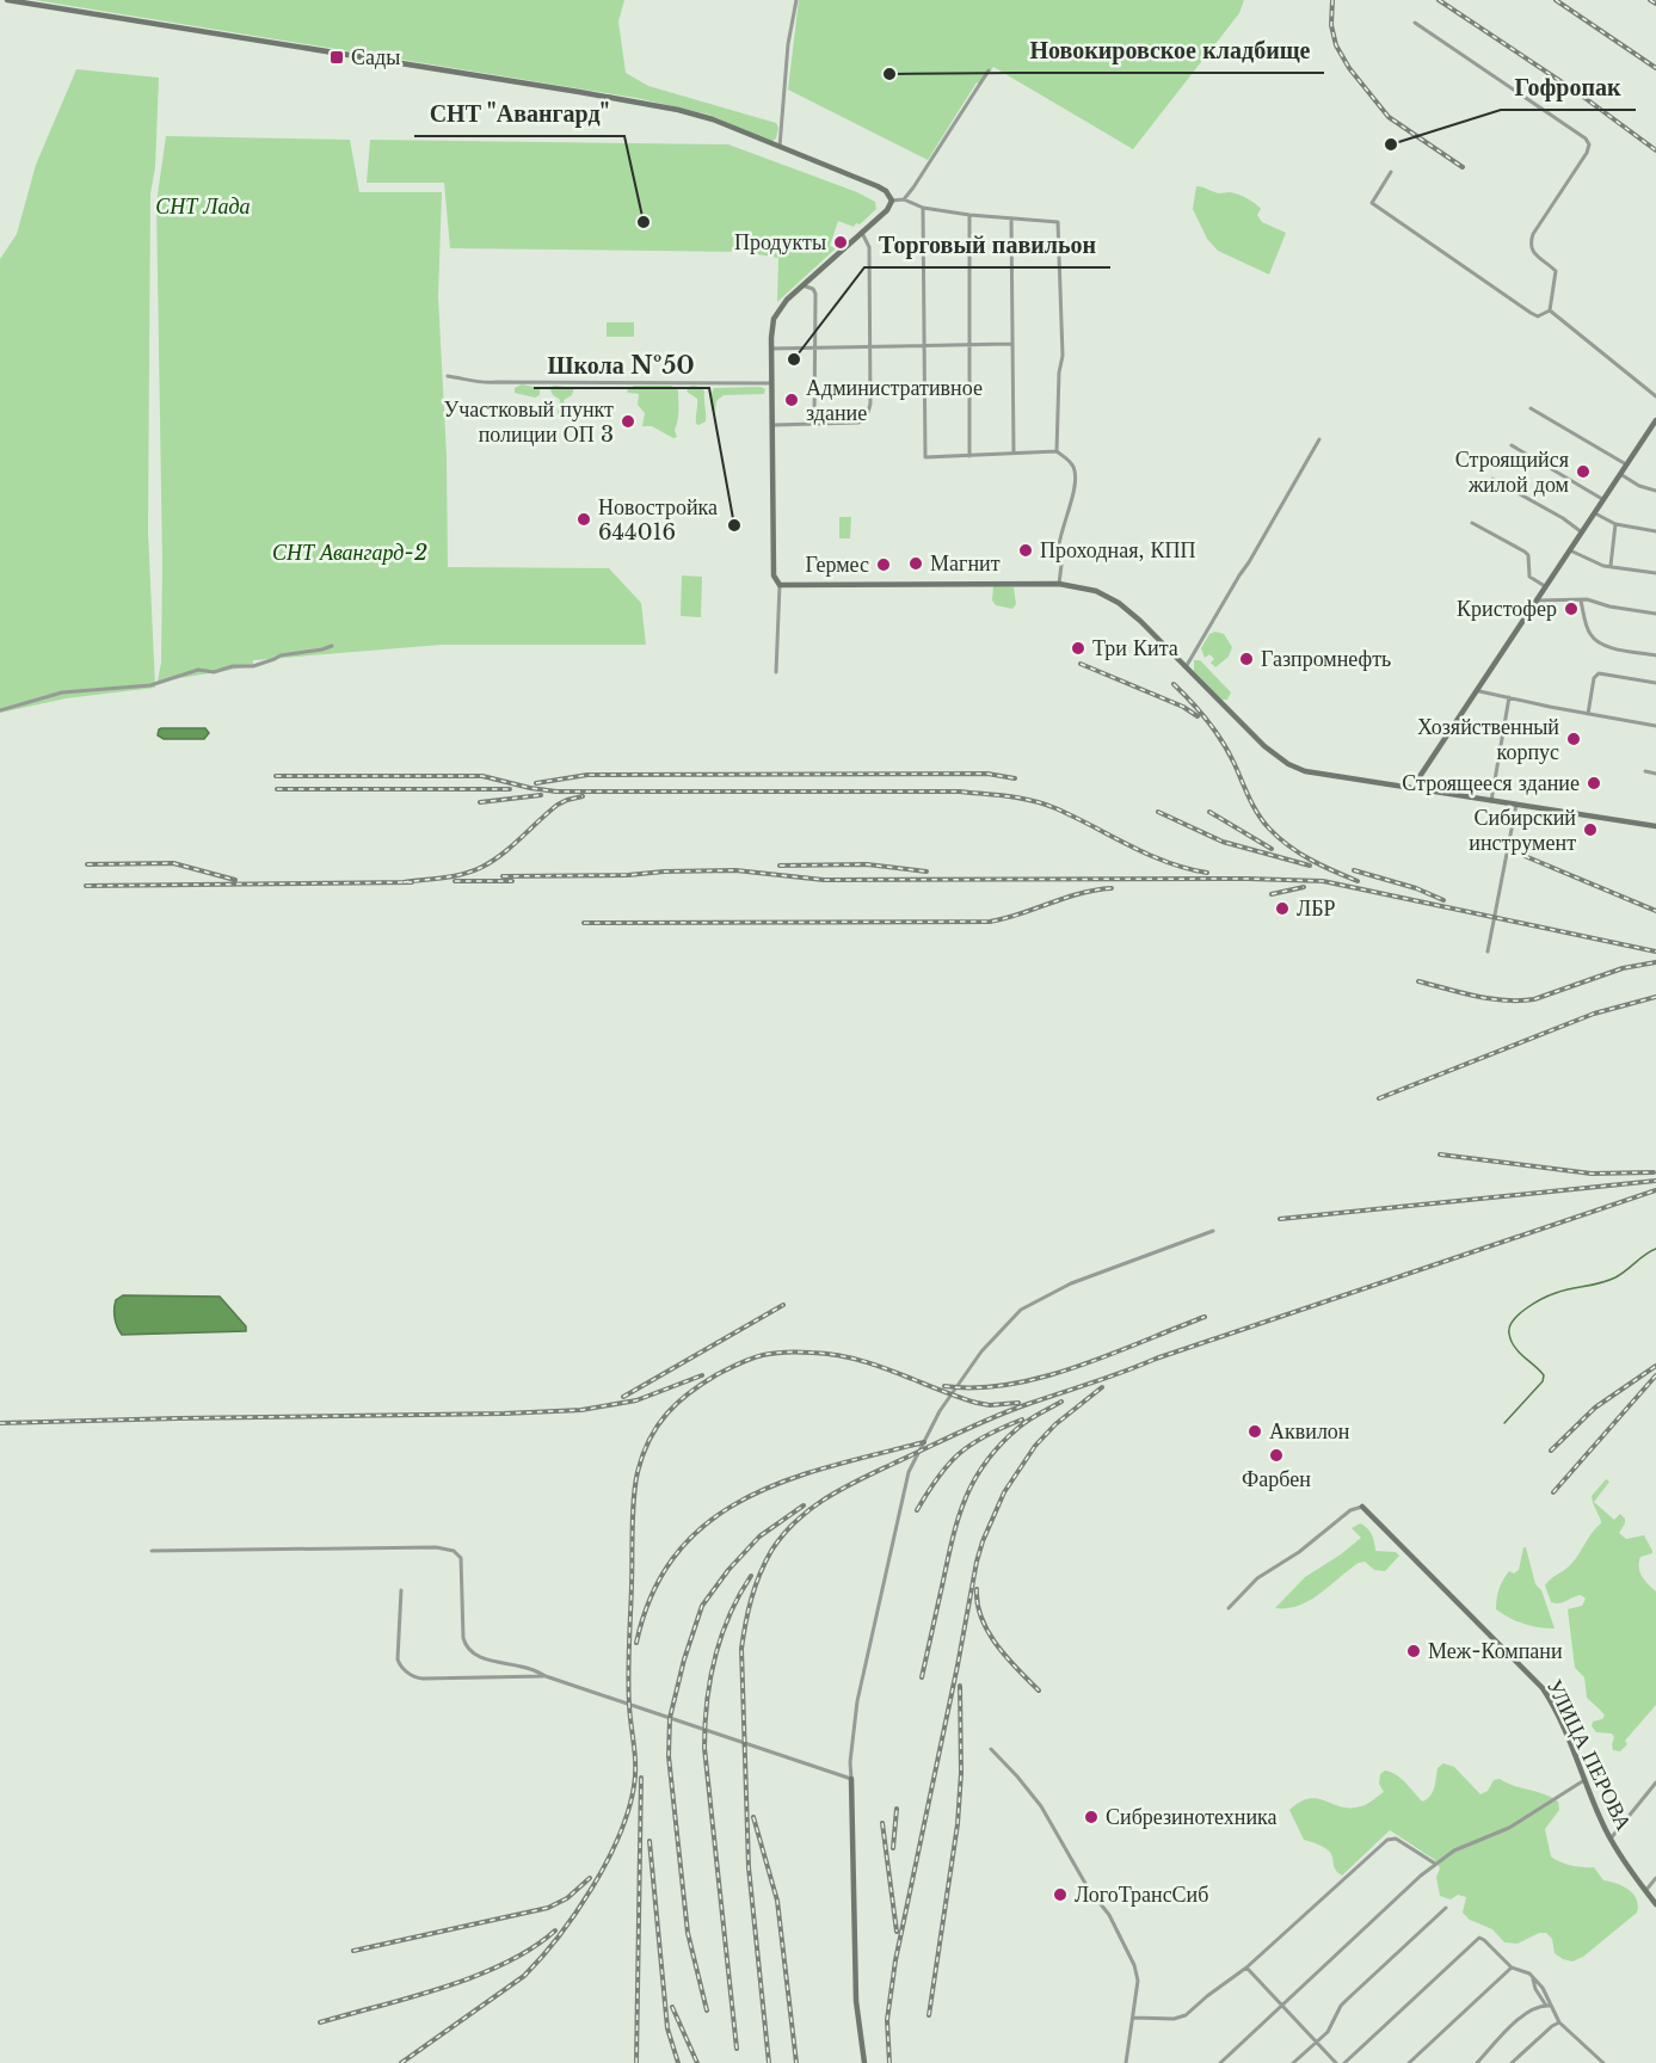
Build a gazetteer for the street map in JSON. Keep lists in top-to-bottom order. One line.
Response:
{"streets":{"street":["УЛИЦА ПЕРОВА"]},"parks":["СНТ Лада","СНТ Авангард-2"],"places":{"transit":["Сады"],"other":["Новокировское кладбище","Гофропак","СНТ \"Авангард\"","Продукты","Торговый павильон","Административное здание","Участковый пункт полиции ОП 3","Строящийся жилой дом","Новостройка 644016","Школа №50","Проходная, КПП","Магнит","Гермес","Кристофер","Три Кита","Газпромнефть","Хозяйственный корпус","Строящееся здание","Сибирский инструмент","ЛБР","Аквилон","Фарбен","Меж-Компани","Сибрезинотехника","ЛогоТрансСиб"]}}
